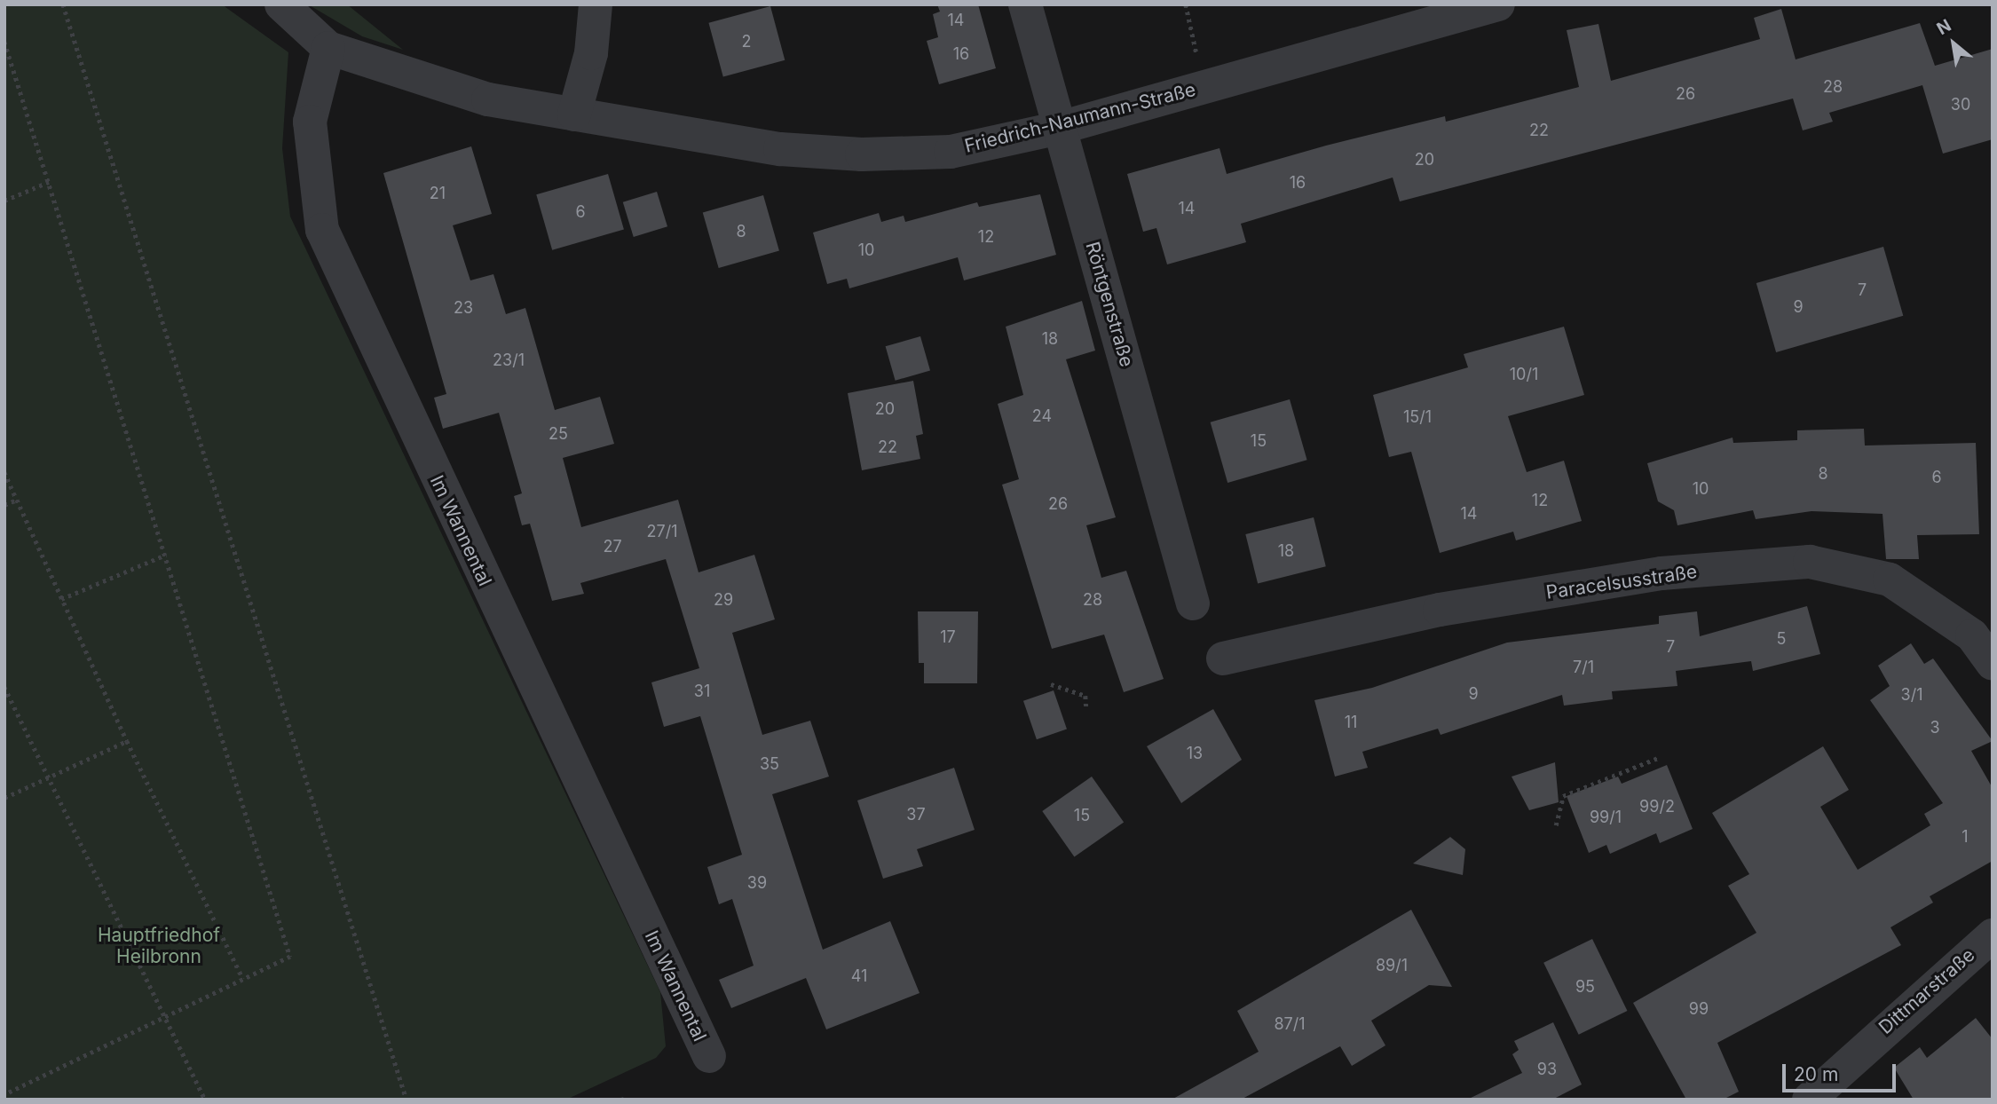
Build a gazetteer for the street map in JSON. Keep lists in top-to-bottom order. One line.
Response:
{"streets":{"street":["Friedrich-Naumann-Straße","Röntgenstraße","Im Wannental","Paracelsusstraße","Dittmarstraße"]},"crossings":[["Friedrich-Naumann-Straße","Röntgenstraße"],["Friedrich-Naumann-Straße","Im Wannental"]],"parks":["Hauptfriedhof Heilbronn"],"house_numbers":["14","2","16","28","26","30","22","20","16","21","14","6","8","12","10","7","9","23","18","23/1","10/1","20","24","15/1","25","15","22","8","6","10","12","26","14","27/1","27","18","29","28","17","5","7","7/1","31","9","3/1","11","3","13","35","99/2","37","15","99/1","1","39","89/1","41","95","99","87/1","93"],"scale_bar":"20 m","north":"top left"}
